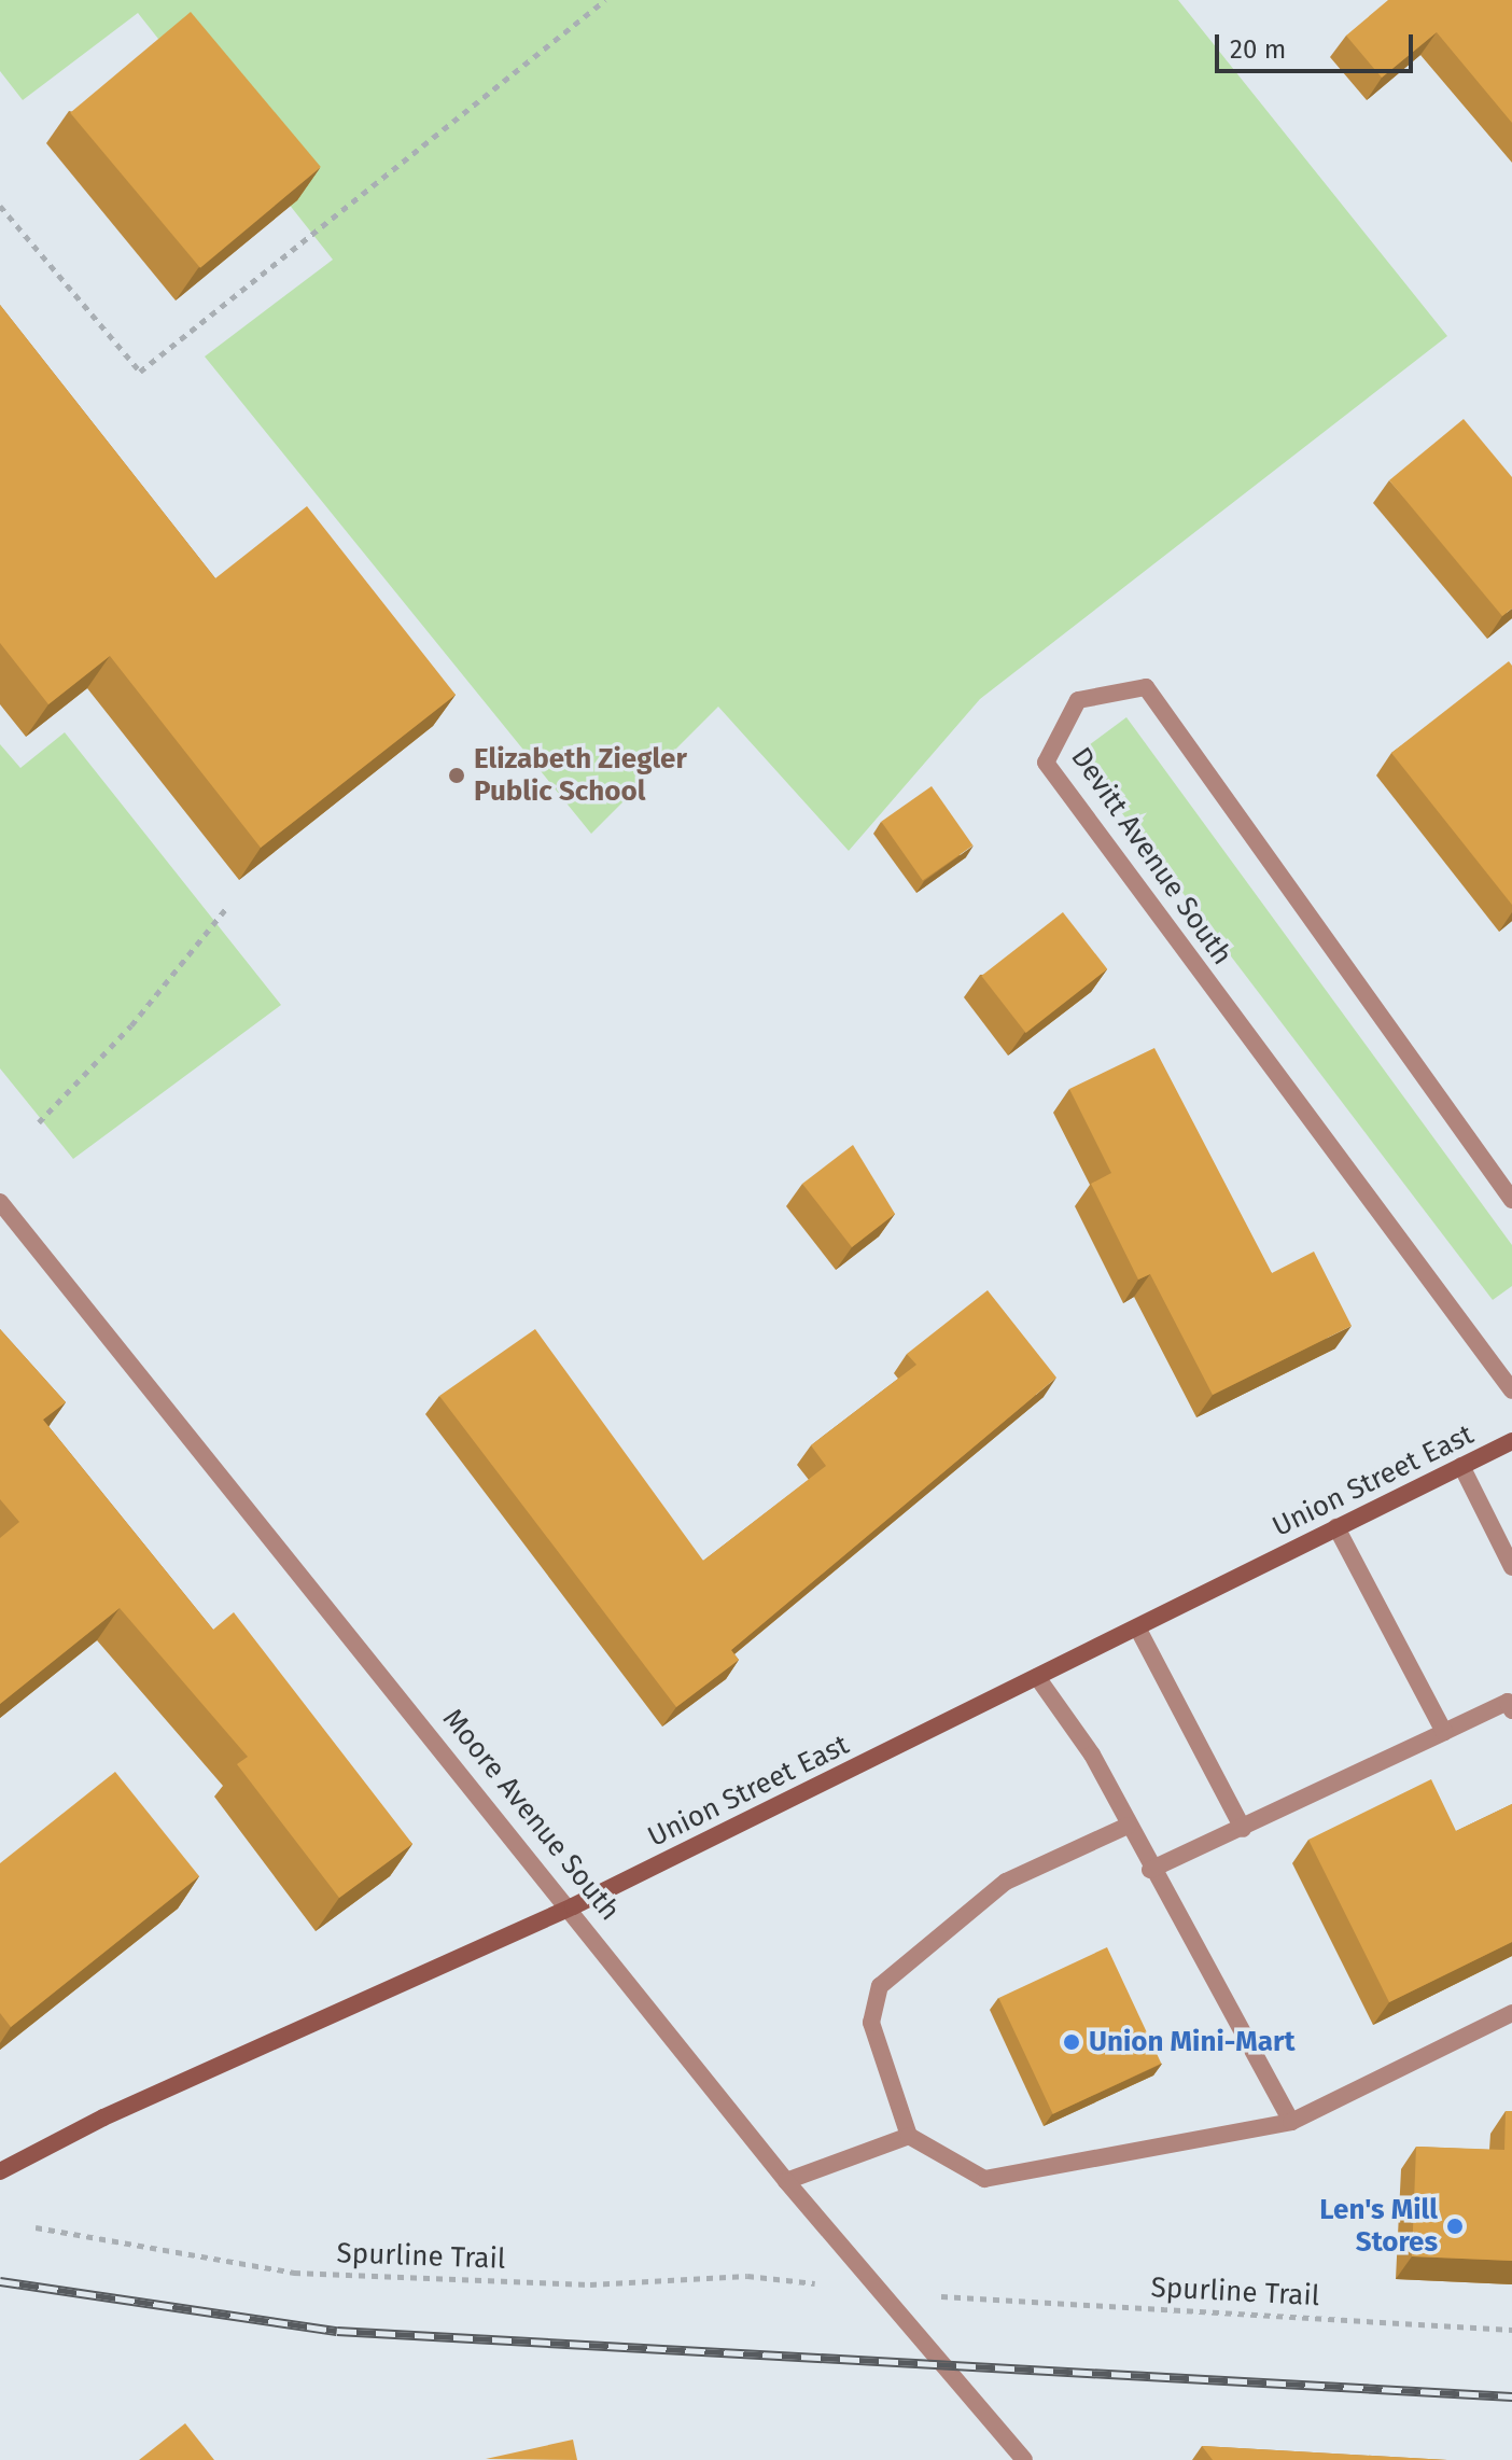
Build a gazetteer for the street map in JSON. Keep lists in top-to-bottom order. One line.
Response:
{"streets":{"street":["Devitt Avenue South","Union Street East","Moore Avenue South"],"path":["Spurline Trail"]},"crossings":[["Union Street East","Moore Avenue South"]],"places":["Elizabeth Ziegler Public School","Union Mini-Mart","Len's Mill Stores"],"scale_bar":"20 m"}
